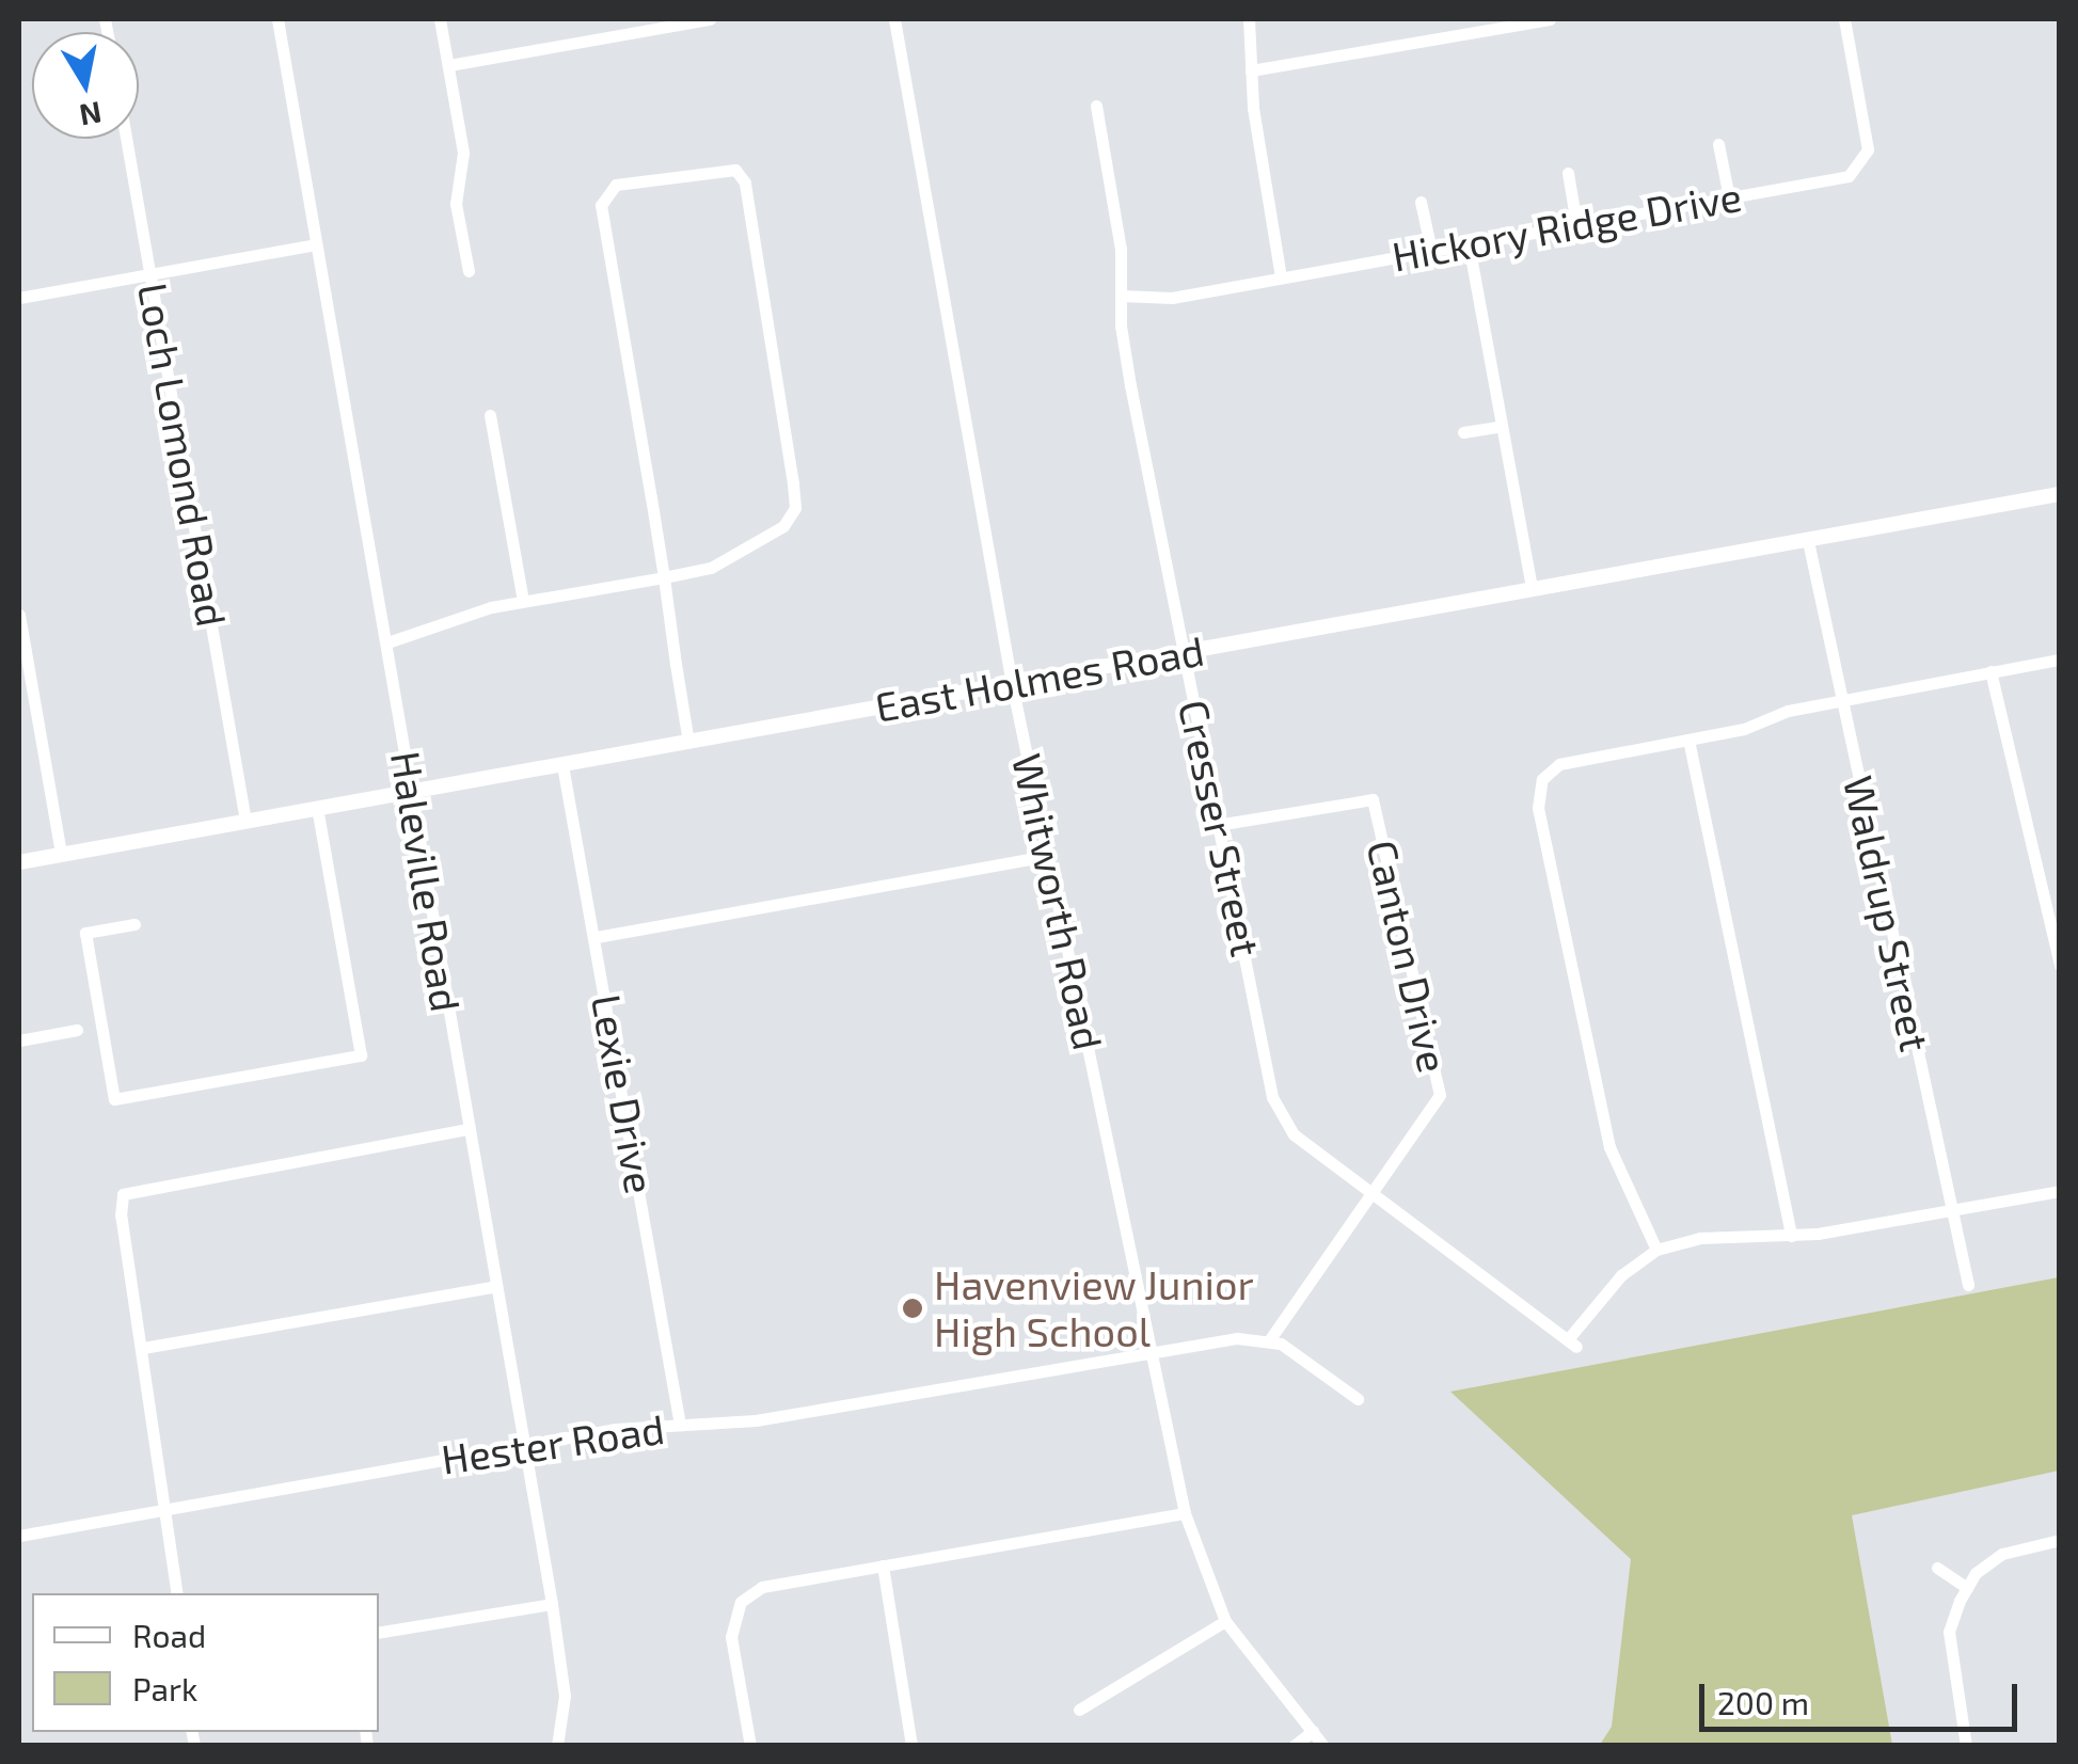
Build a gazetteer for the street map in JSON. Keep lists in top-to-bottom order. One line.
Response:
{"streets":{"main road":["East Holmes Road"],"street":["Hickory Ridge Drive","Loch Lomond Road","Cresser Street","Haleville Road","Whitworth Road","Waldrup Street","Canton Drive","Lexie Drive","Hester Road"]},"crossings":[["Hickory Ridge Drive","Cresser Street"],["Loch Lomond Road","East Holmes Road"],["East Holmes Road","Cresser Street"],["East Holmes Road","Haleville Road"],["East Holmes Road","Whitworth Road"],["East Holmes Road","Waldrup Street"],["East Holmes Road","Lexie Drive"],["Cresser Street","Canton Drive"],["Haleville Road","Hester Road"],["Whitworth Road","Hester Road"],["Canton Drive","Hester Road"],["Lexie Drive","Hester Road"]],"places":["Havenview Junior High School"],"legend":["Road","Park"],"scale_bar":"200 m","north":"bottom"}
